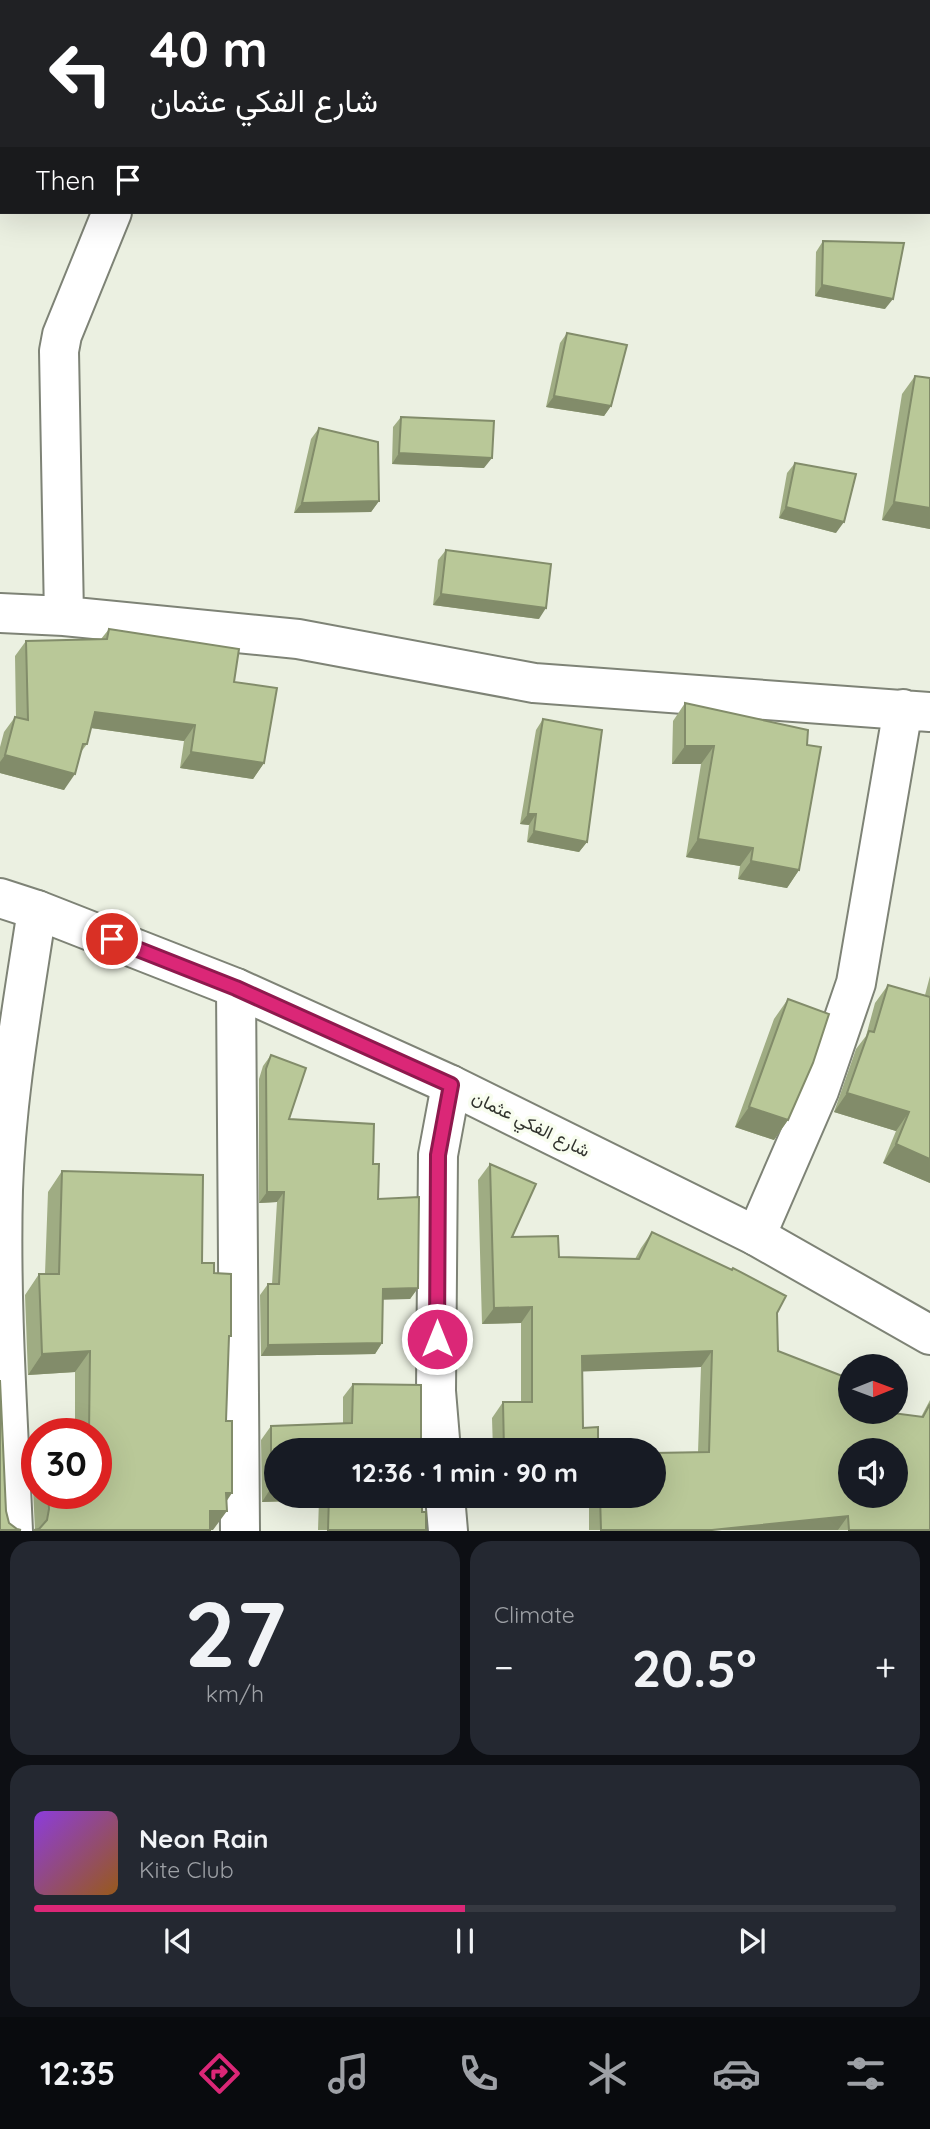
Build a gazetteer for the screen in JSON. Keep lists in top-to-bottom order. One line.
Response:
{"streets":{"street":["شارع الفكي عثمان"]},"north":"right","page":{"turn":["40 m","شارع الفكي عثمان"],"then":"Then","limit":"30","trip":"12:36 · 1 min · 90 m","tile":[["27","km/h"],"Climate"],"heat":["−","20.5°","+"],"song":["Neon Rain","Kite Club"],"tabs":"12:35"}}
